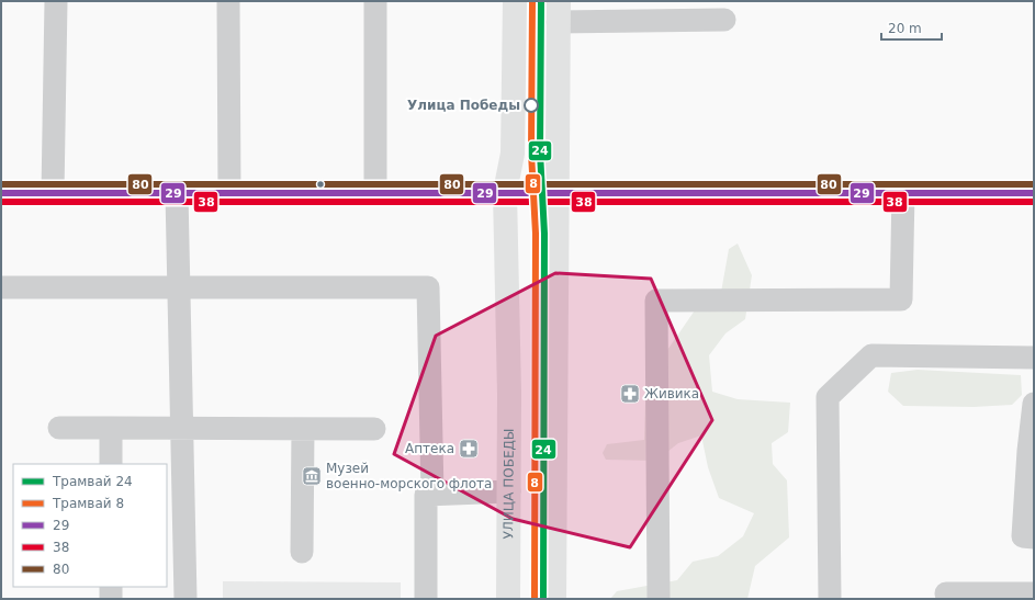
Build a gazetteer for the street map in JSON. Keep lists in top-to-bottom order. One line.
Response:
{"streets":{"main road":["УЛИЦА ПОБЕДЫ"]},"places":{"other":["Улица Победы"],"pharmacy":["Живика","Аптека"],"museum":["Музей военно-морского флота"]},"lines":["tram line 24","tram line 8","transit line 80","transit line 29","transit line 38"],"legend":["Трамвай 24","Трамвай 8","29","38","80"],"scale_bar":"20 m"}
